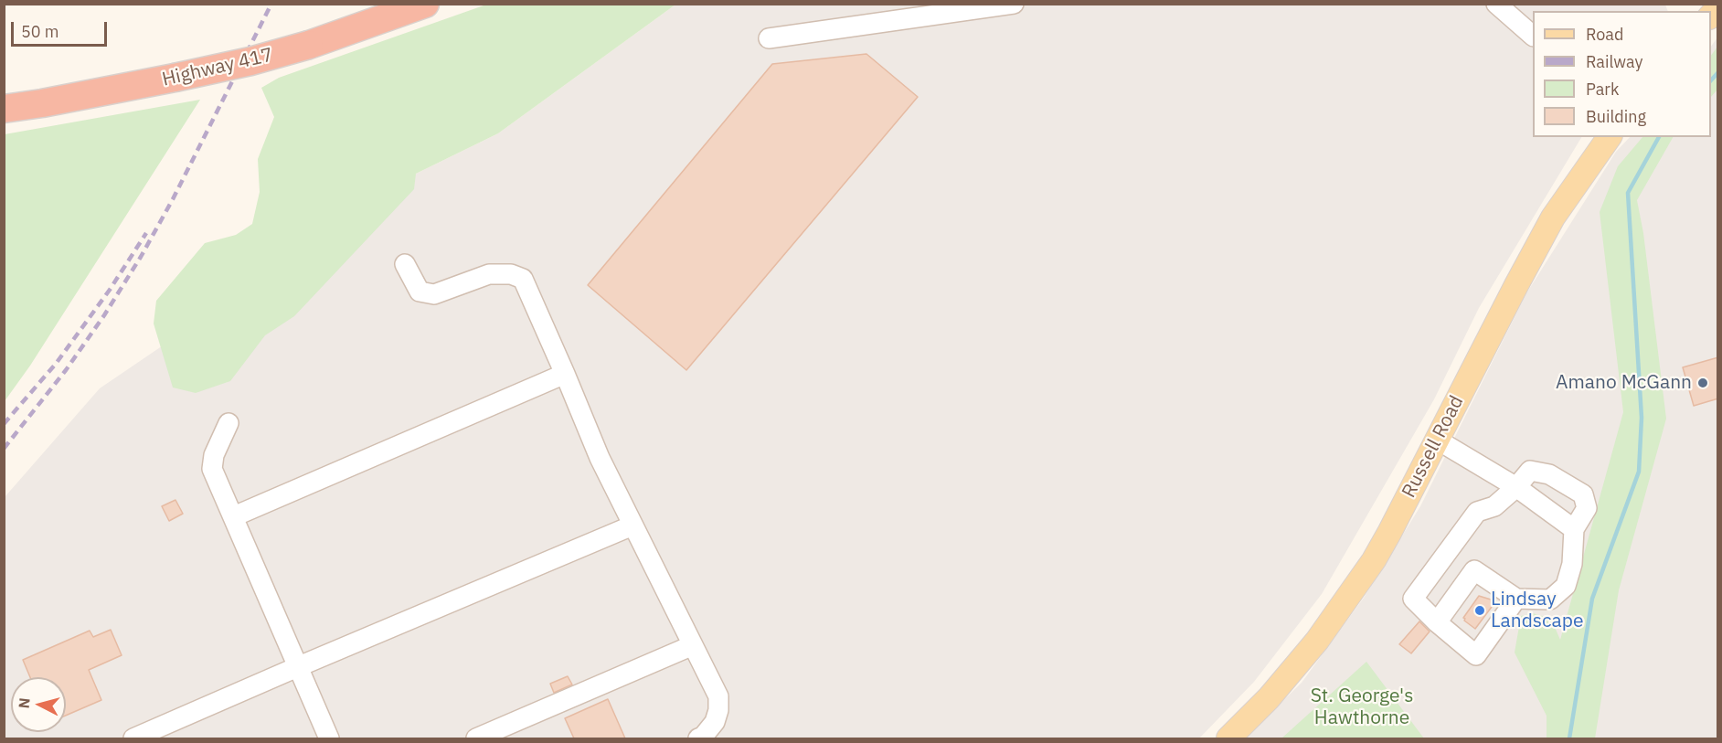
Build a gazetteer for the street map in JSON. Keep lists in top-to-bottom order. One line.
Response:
{"streets":{"highway":["Highway 417"],"main road":["Russell Road"]},"parks":["St. George's Hawthorne"],"places":["Amano McGann","Lindsay Landscape"],"legend":["Road","Railway","Park","Building"],"scale_bar":"50 m","north":"left"}
